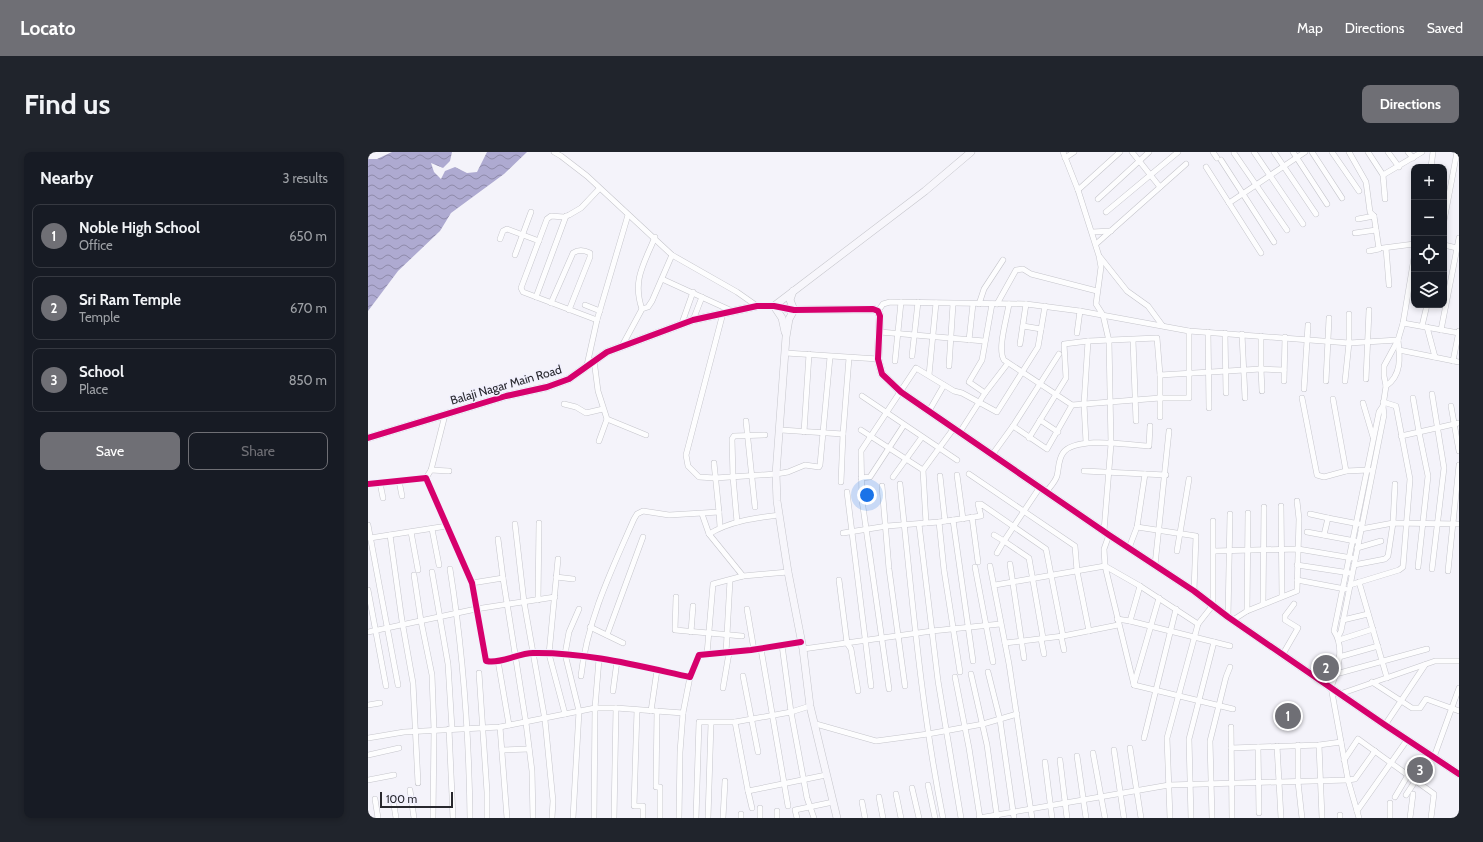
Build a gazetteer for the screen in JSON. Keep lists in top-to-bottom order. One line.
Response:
{"streets":{"street":["Balaji Nagar Main Road"]},"scale_bar":"100 m","page":{"header":"Locato","nav":["Map","Directions","Saved"],"buttons":["Directions",["Save","Share"]],"title":"Find us","heading":["Nearby","3 results"],"map_buttons":["+","−"],"list":[{"mark":"1","name":"Noble High School","note":"Office","value":"650 m"},{"mark":"2","name":"Sri Ram Temple","note":"Temple","value":"670 m"},{"mark":"3","name":"School","note":"Place","value":"850 m"}],"pins":["2","1","3"],"scale":"100 m"}}
